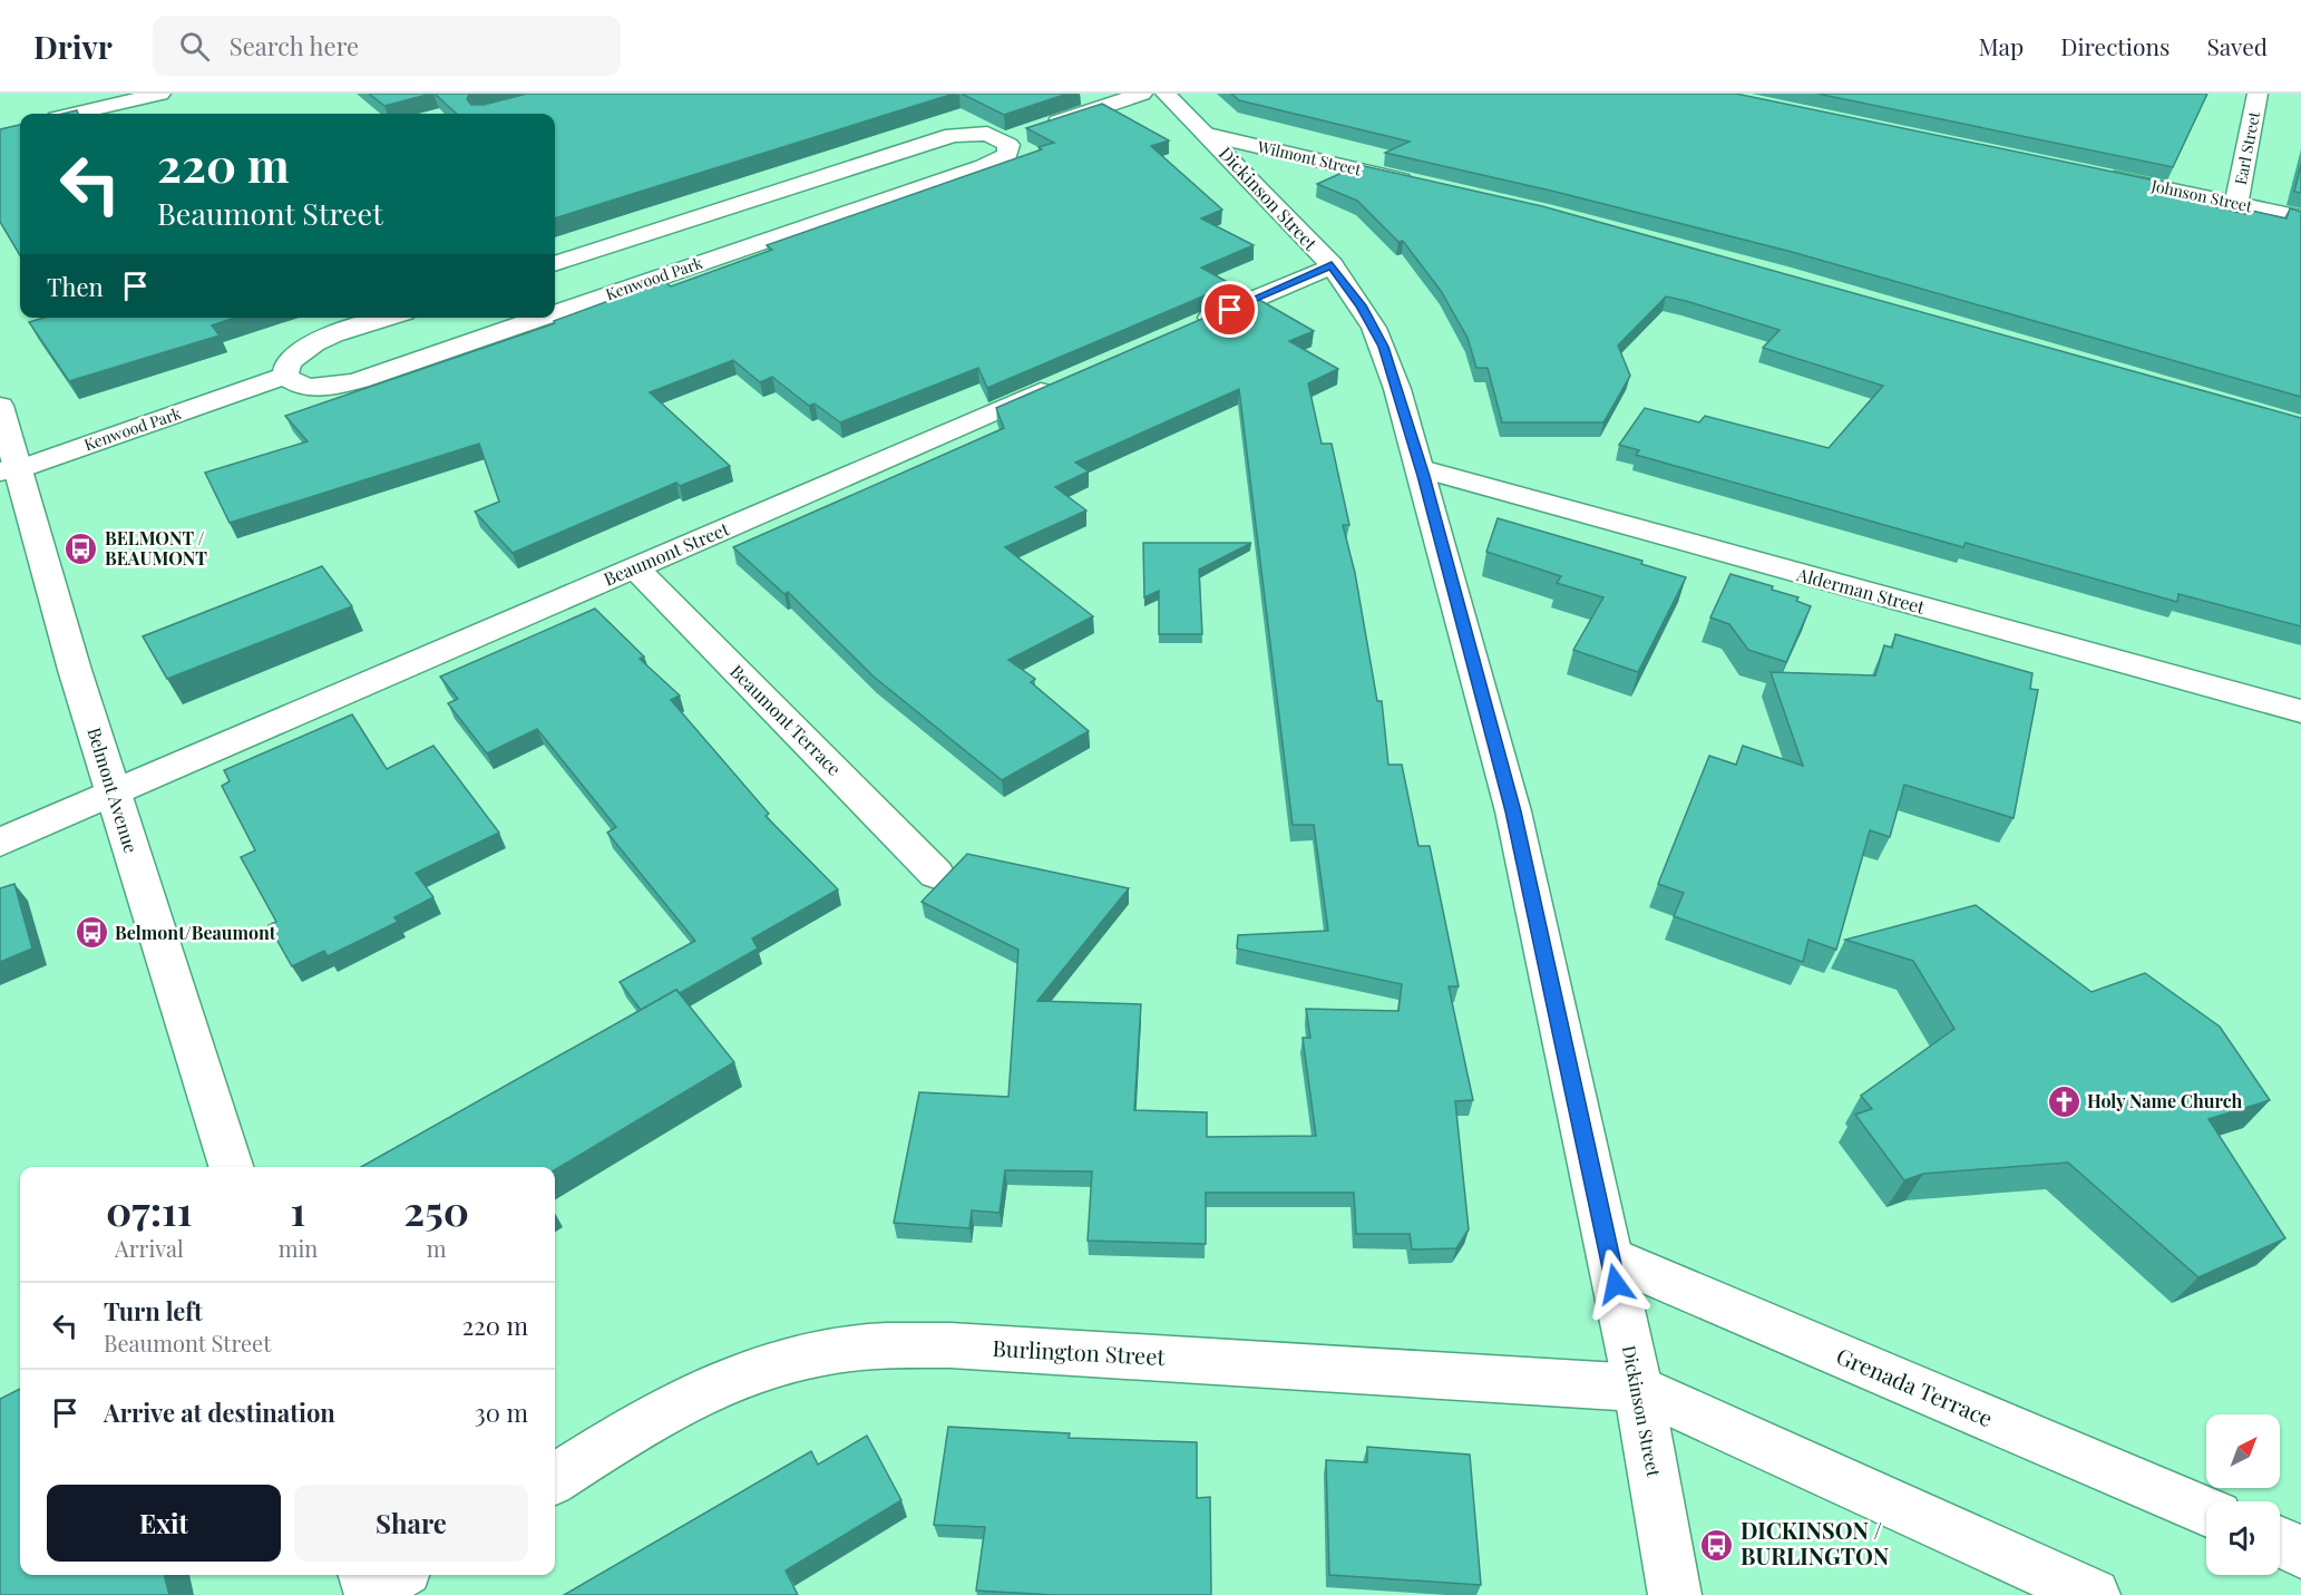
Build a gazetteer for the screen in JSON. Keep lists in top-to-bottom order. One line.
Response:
{"streets":{"street":["Earl Street","Wilmont Street","Johnson Street","Dickinson Street","Kenwood Park","Beaumont Street","Alderman Street","Beaumont Terrace","Belmont Avenue","Burlington Street","Grenada Terrace"]},"crossings":[["Earl Street","Johnson Street"],["Wilmont Street","Dickinson Street"],["Dickinson Street","Alderman Street"],["Dickinson Street","Burlington Street"],["Dickinson Street","Grenada Terrace"],["Kenwood Park","Belmont Avenue"],["Beaumont Street","Beaumont Terrace"],["Beaumont Street","Belmont Avenue"]],"places":{"bus stop":["BELMONT / BEAUMONT","Belmont/Beaumont","DICKINSON / BURLINGTON"],"church":["Holy Name Church"]},"north":"top right","page":{"header":"Drivr","search":"Search here","nav":["Map","Directions","Saved"],"turn":["220 m","Beaumont Street"],"then":"Then","eta":["07:11","Arrival","1","min","250","m"],"list":[{"name":"Turn left","note":"Beaumont Street","value":"220 m"},{"name":"Arrive at destination","value":"30 m"}],"buttons":["Exit","Share"]}}
